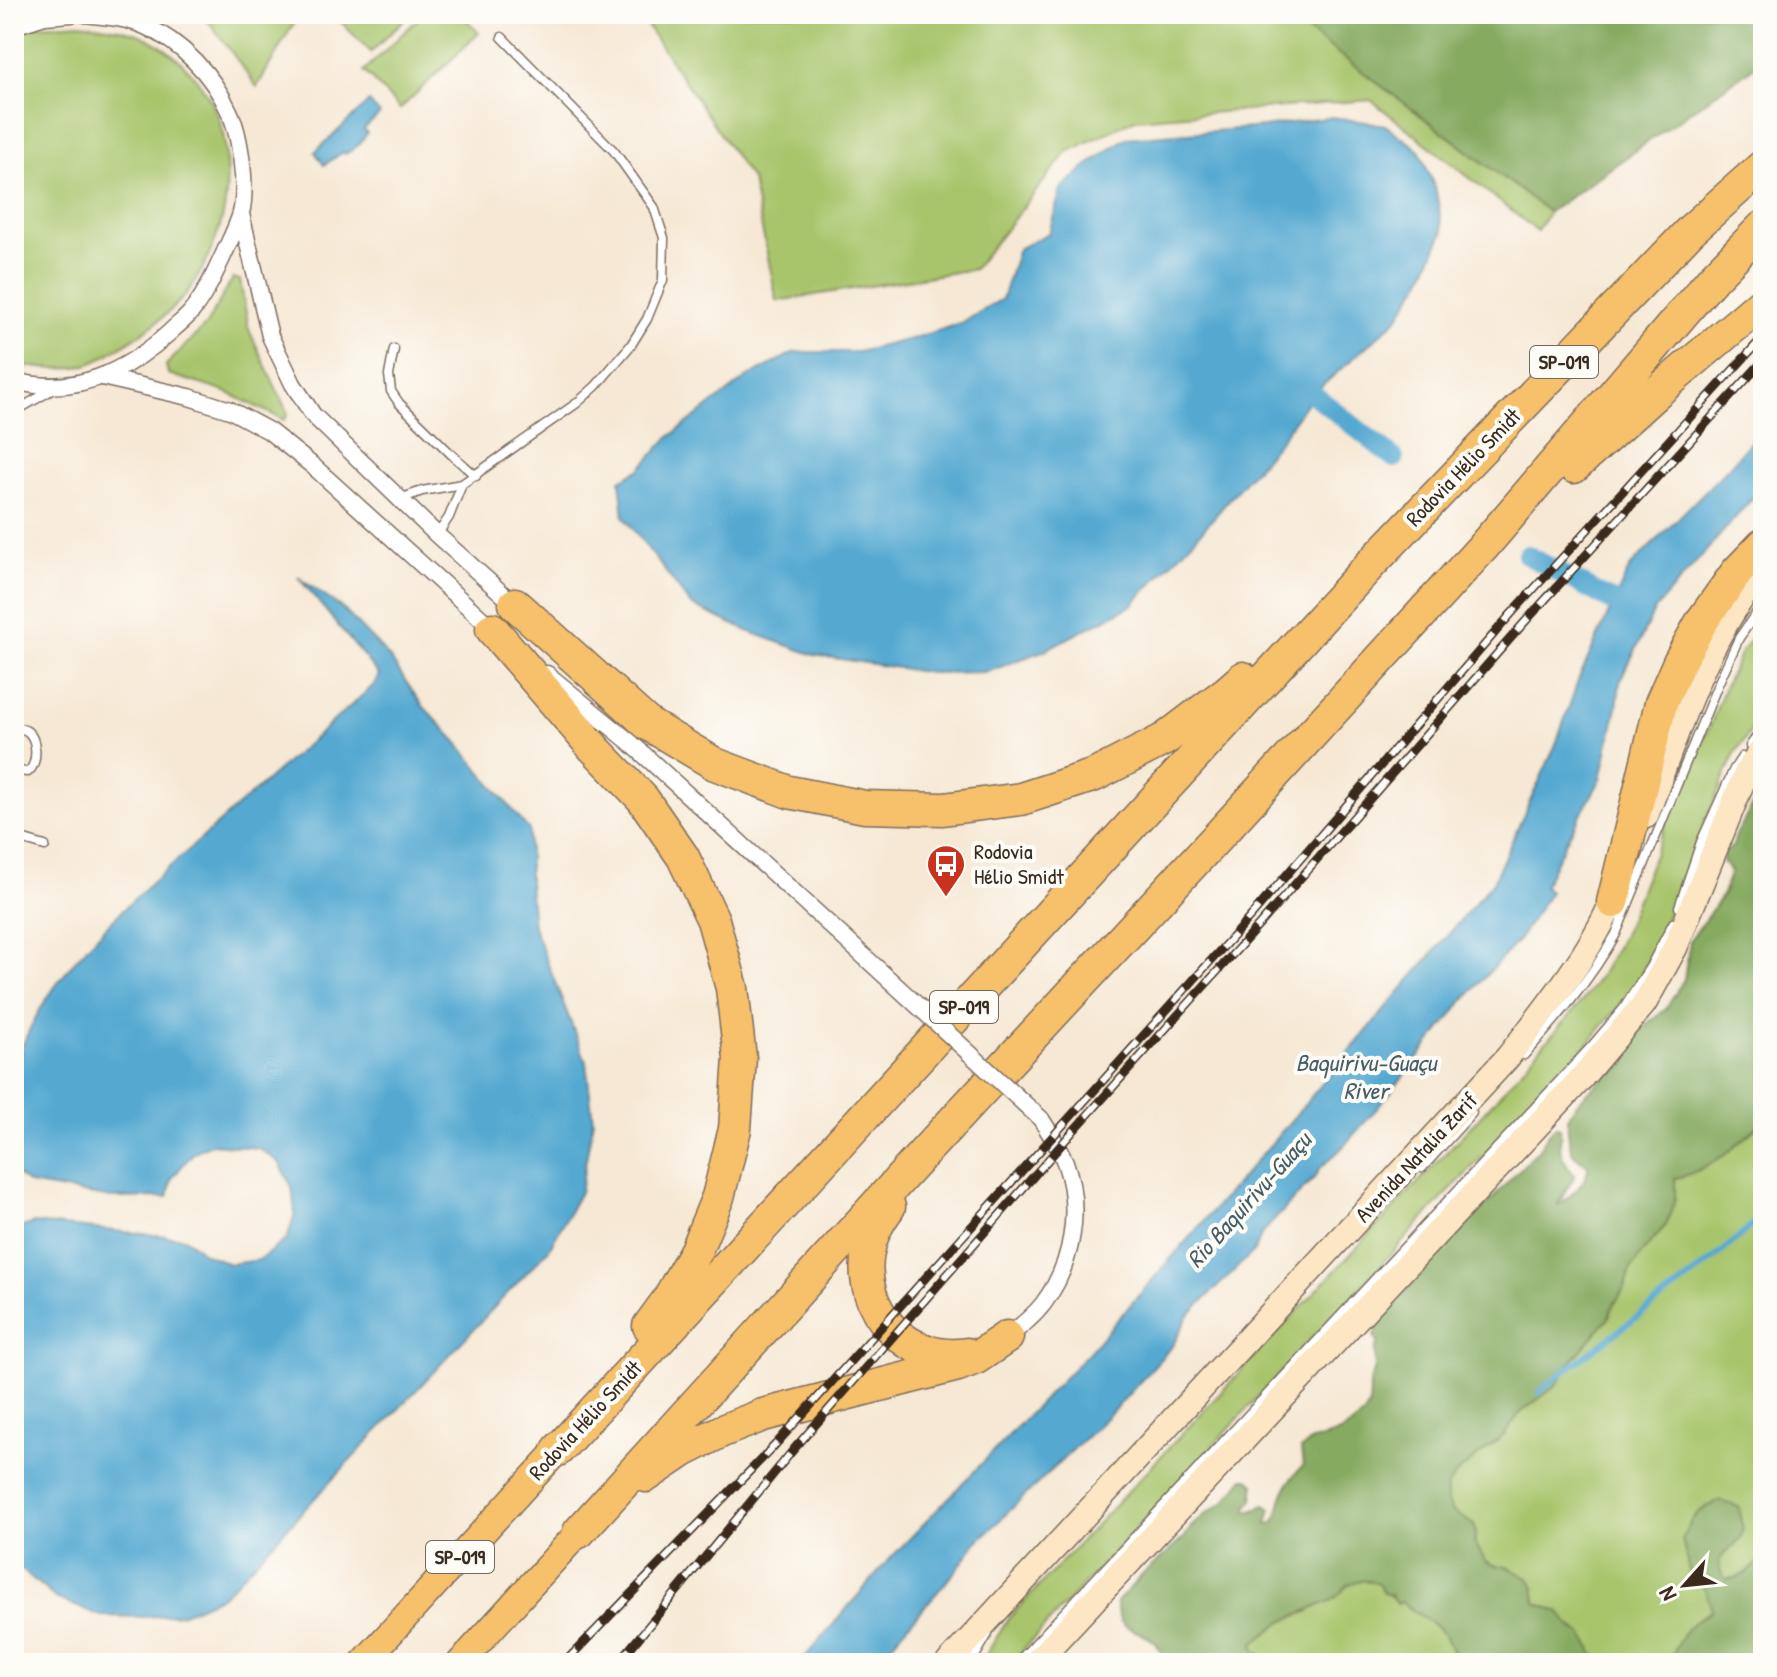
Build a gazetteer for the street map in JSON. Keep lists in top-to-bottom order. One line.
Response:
{"streets":{"highway":["SP-019","Rodovia Hélio Smidt"],"main road":["Avenida Natalia Zarif"]},"water":["Baquirivu-Guaçu River","Rio Baquirivu-Guaçu"],"places":{"bus stop":["Rodovia Hélio Smidt"]},"north":"bottom left"}
